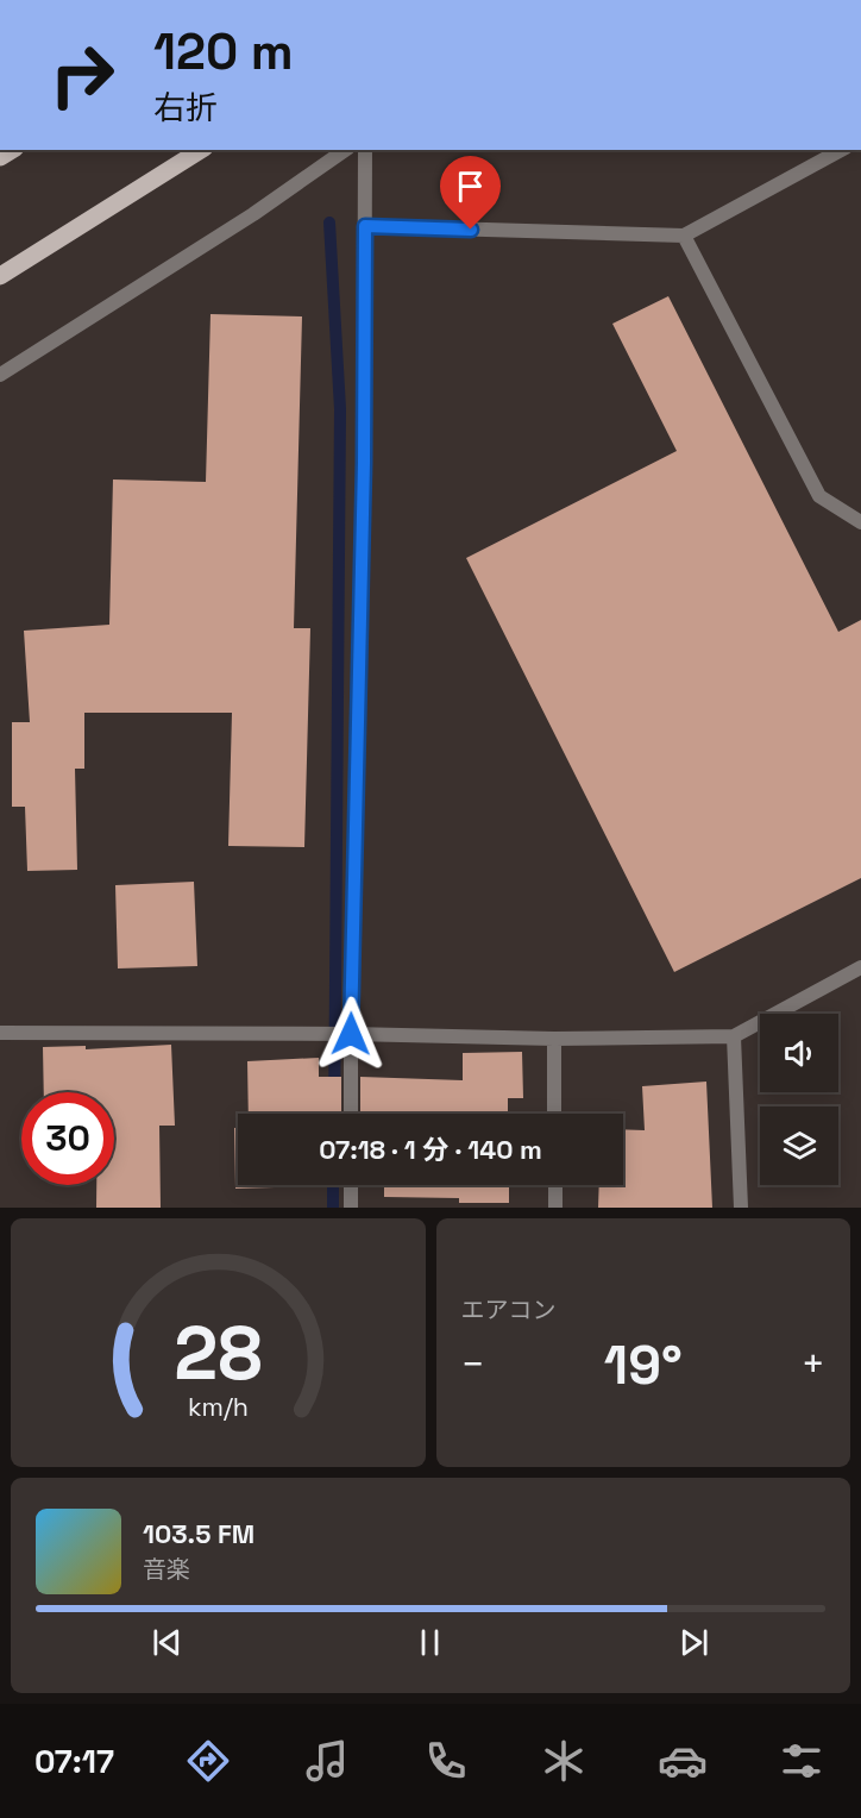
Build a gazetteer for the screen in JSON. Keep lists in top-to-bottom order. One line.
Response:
{"page":{"turn":["120 m","右折"],"limit":"30","trip":"07:18 · 1 分 · 140 m","tile":"エアコン","heat":["−","19°","+"],"song":["103.5 FM","音楽"],"tabs":"07:17","gauge":["28","km/h"]}}
